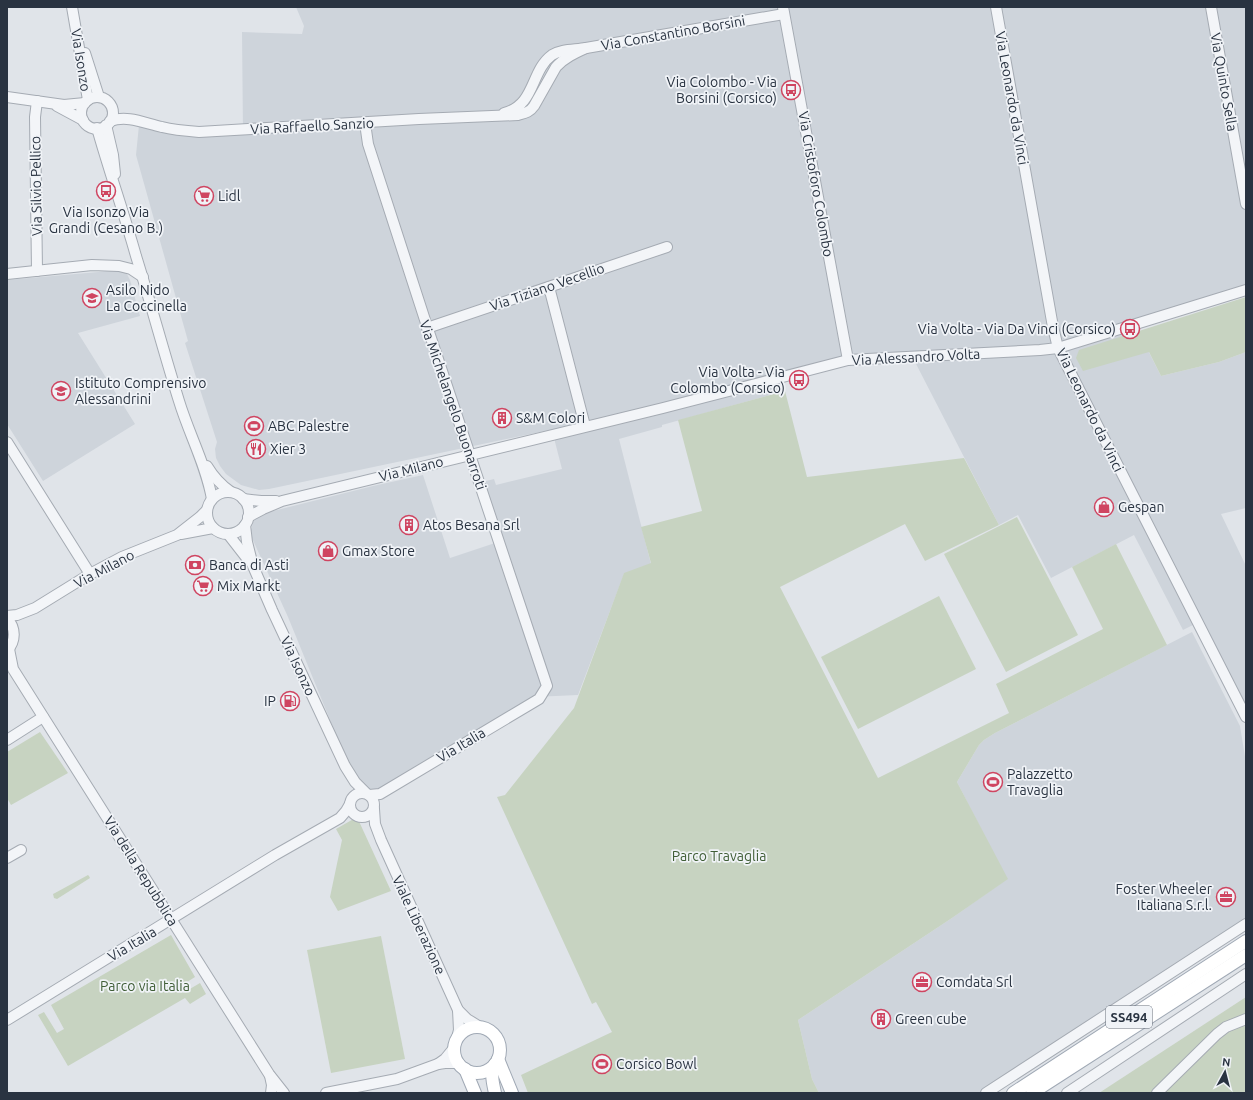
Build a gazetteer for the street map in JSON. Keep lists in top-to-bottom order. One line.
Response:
{"streets":{"main road":["SS494"],"street":["Via Constantino Borsini","Via Isonzo","Via Quinto Sella","Via Leonardo da Vinci","Via Raffaello Sanzio","Via Cristoforo Colombo","Via Silvio Pellico","Via Tiziano Vecellio","Via Alessandro Volta","Via Michelangelo Buonarroti","Via Milano","Via Italia","Via della Repubblica","Viale Liberazione"]},"crossings":[["Via Constantino Borsini","Via Raffaello Sanzio"],["Via Constantino Borsini","Via Cristoforo Colombo"],["Via Isonzo","Via Raffaello Sanzio"],["Via Isonzo","Via Milano"],["Via Isonzo","Via Italia"],["Via Isonzo","Viale Liberazione"],["Via Leonardo da Vinci","Via Alessandro Volta"],["Via Raffaello Sanzio","Via Michelangelo Buonarroti"],["Via Cristoforo Colombo","Via Alessandro Volta"],["Via Tiziano Vecellio","Via Michelangelo Buonarroti"],["Via Alessandro Volta","Via Milano"],["Via Michelangelo Buonarroti","Via Milano"],["Via Michelangelo Buonarroti","Via Italia"],["Via Italia","Via della Repubblica"],["Via Italia","Viale Liberazione"]],"parks":["Parco Travaglia","Parco via Italia"],"places":{"bus stop":["Via Colombo - Via Borsini (Corsico)","Via Isonzo Via Grandi (Cesano B.)","Via Volta - Via Da Vinci (Corsico)","Via Volta - Via Colombo (Corsico)"],"supermarket":["Lidl","Mix Markt"],"school or university":["Asilo Nido La Coccinella","Istituto Comprensivo Alessandrini"],"building":["S&M Colori","Atos Besana Srl","Green cube"],"sports":["ABC Palestre","Palazzetto Travaglia","Corsico Bowl"],"restaurant":["Xier 3"],"shop":["Gespan","Gmax Store"],"bank":["Banca di Asti"],"fuel station":["IP"],"office":["Foster Wheeler Italiana S.r.l.","Comdata Srl"]},"north":"top"}
